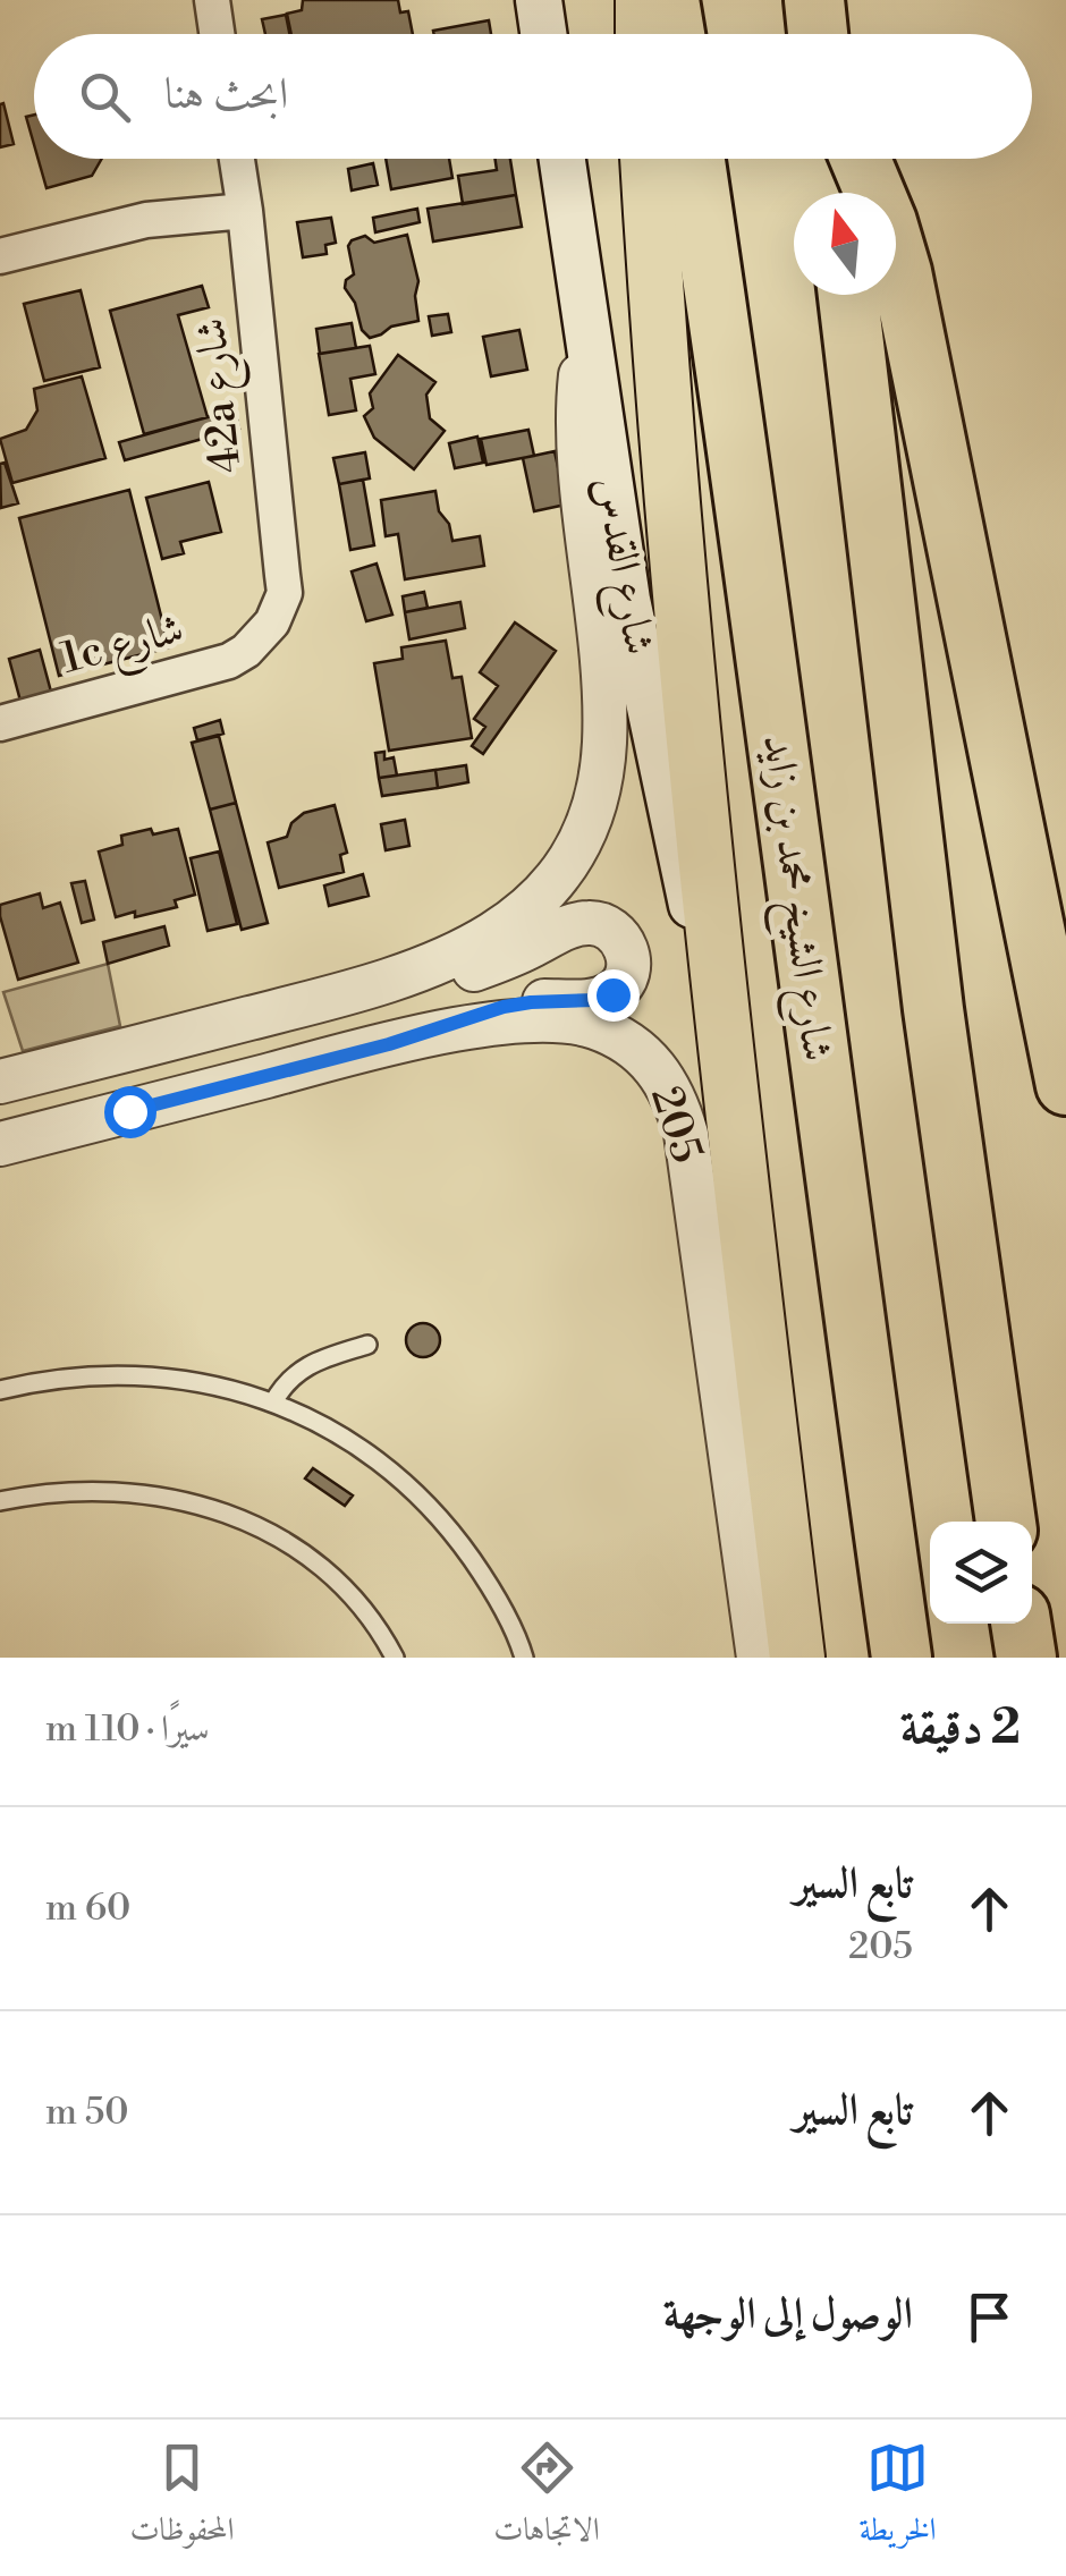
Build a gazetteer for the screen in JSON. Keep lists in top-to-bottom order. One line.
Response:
{"streets":{"highway":["شارع الشيخ محمد بن زايد"],"main road":["شارع القدس"],"street":["42a شارع","1c شارع","205"]},"crossings":[["42a شارع","1c شارع"]],"north":"top","page":{"search":"ابحث هنا","heading":["2 دقيقة","سيرًا · 110 m"],"list":[["تابع السير","205","60 m"],["تابع السير","50 m"],"الوصول إلى الوجهة"],"nav":["الخريطة","الاتجاهات","المحفوظات"]}}
